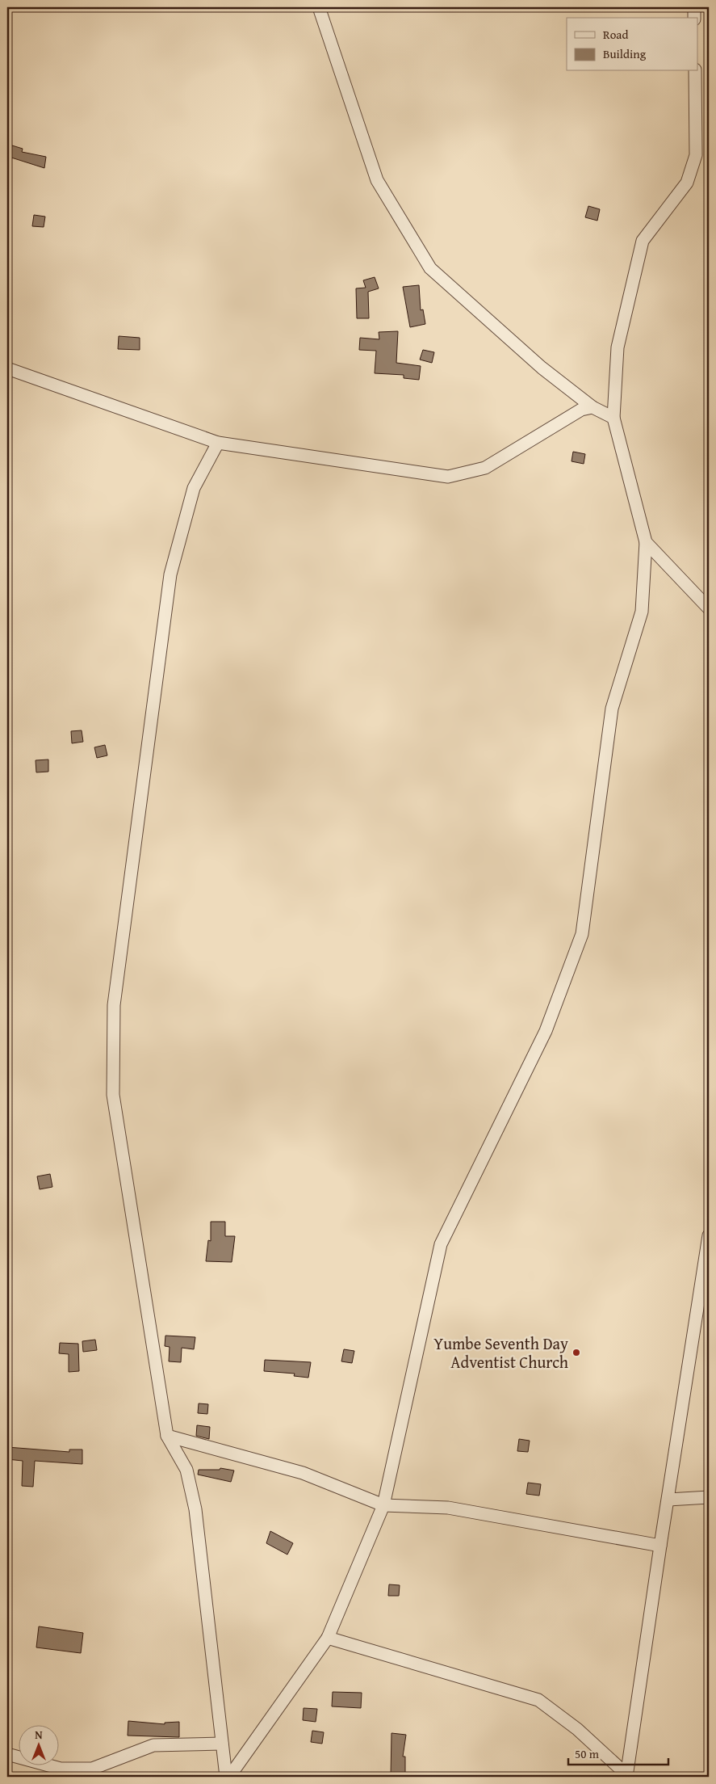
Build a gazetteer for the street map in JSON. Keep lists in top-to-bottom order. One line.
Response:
{"places":["Yumbe Seventh Day Adventist Church"],"legend":["Road","Building"],"scale_bar":"50 m","north":"top"}
